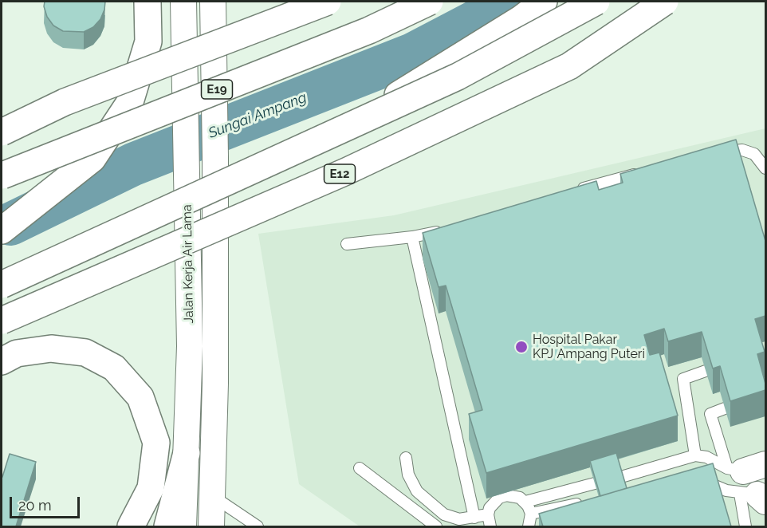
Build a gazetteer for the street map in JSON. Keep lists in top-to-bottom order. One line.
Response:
{"streets":{"main road":["E19","E12"],"street":["Jalan Kerja Air Lama"]},"water":["Sungai Ampang"],"places":["Hospital Pakar KPJ Ampang Puteri"],"scale_bar":"20 m"}
